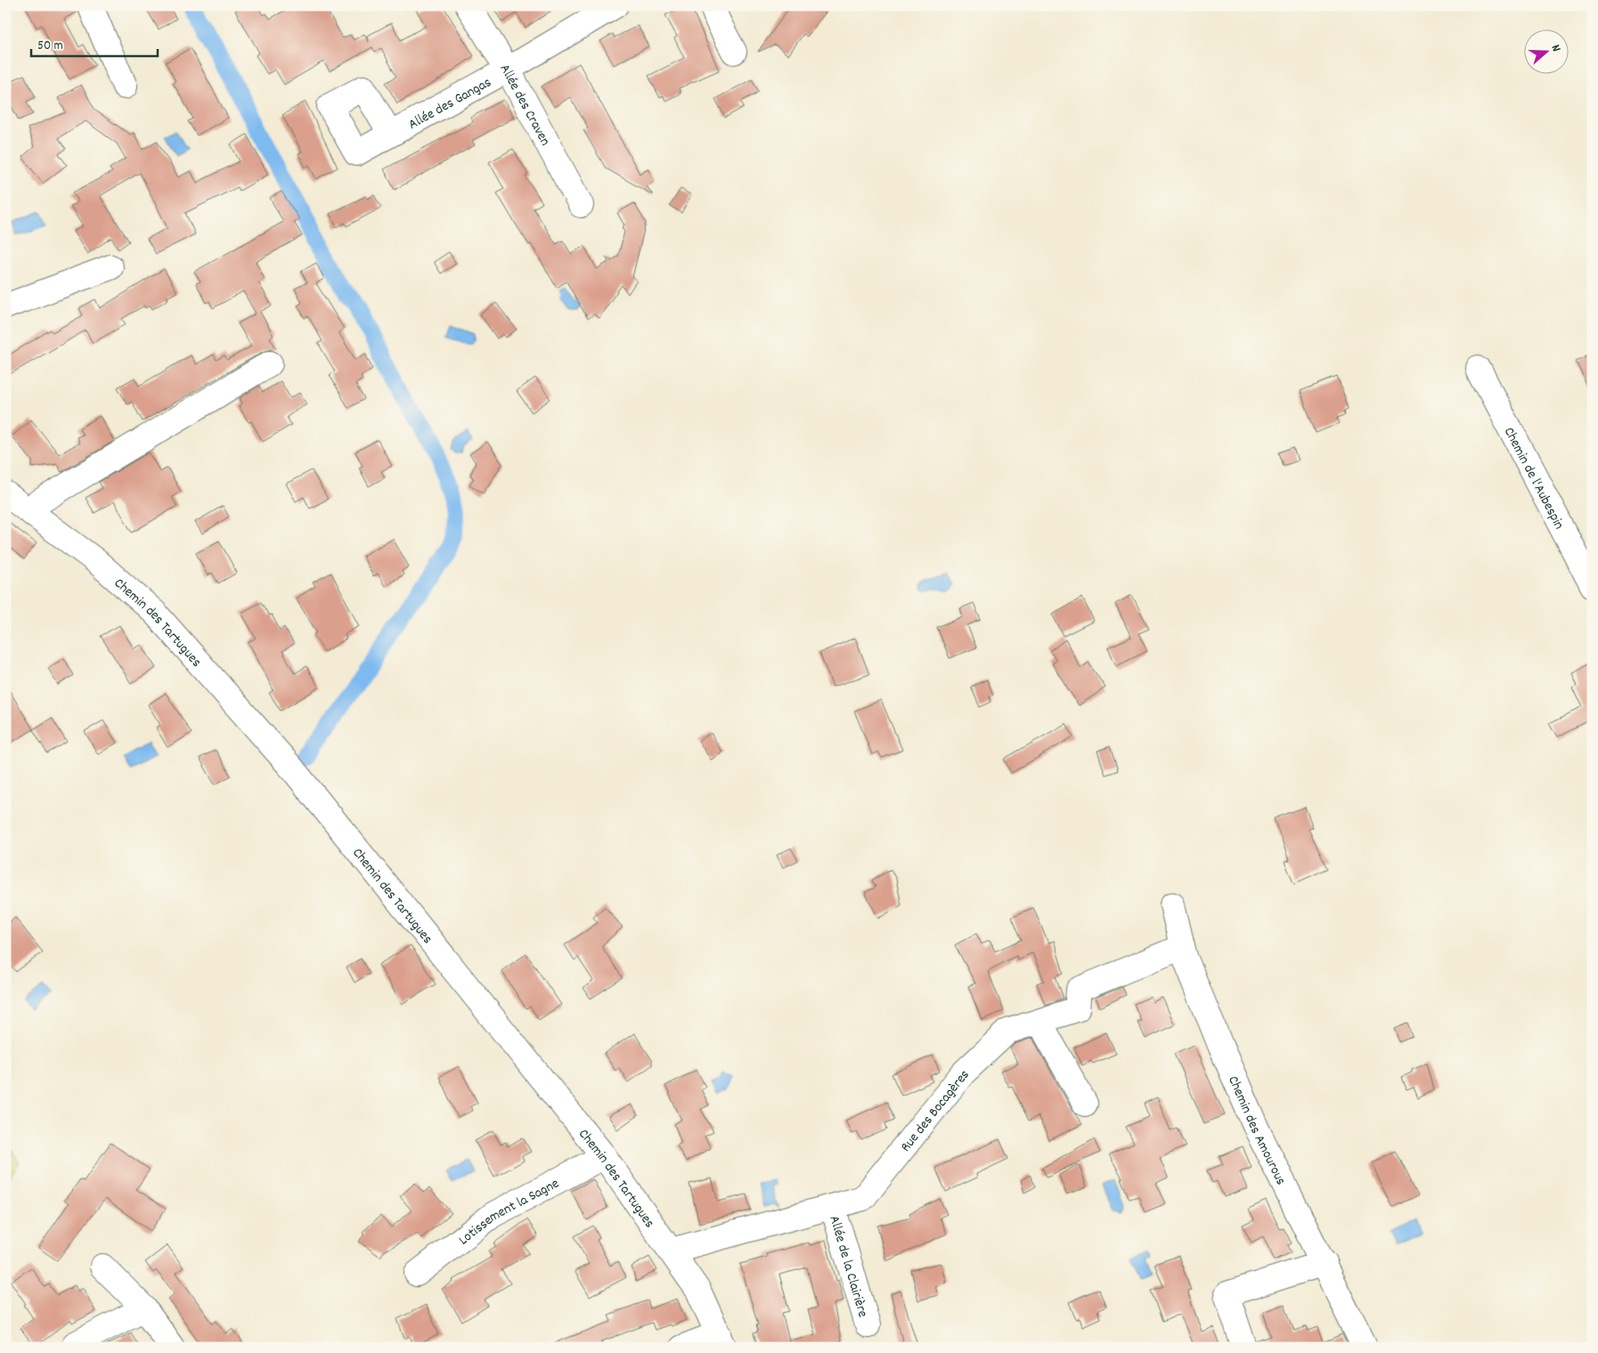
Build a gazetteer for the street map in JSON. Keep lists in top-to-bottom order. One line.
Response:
{"streets":{"street":["Allée des Gangas","Allée des Craven","Chemin de l'Aubespin","Chemin des Tartugues","Rue des Bocagères","Chemin des Amourous","Lotissement la Sagne","Allée de la Clairière"]},"crossings":[["Allée des Gangas","Allée des Craven"],["Chemin des Tartugues","Rue des Bocagères"],["Chemin des Tartugues","Lotissement la Sagne"],["Rue des Bocagères","Chemin des Amourous"],["Rue des Bocagères","Allée de la Clairière"]],"scale_bar":"50 m","north":"right"}
